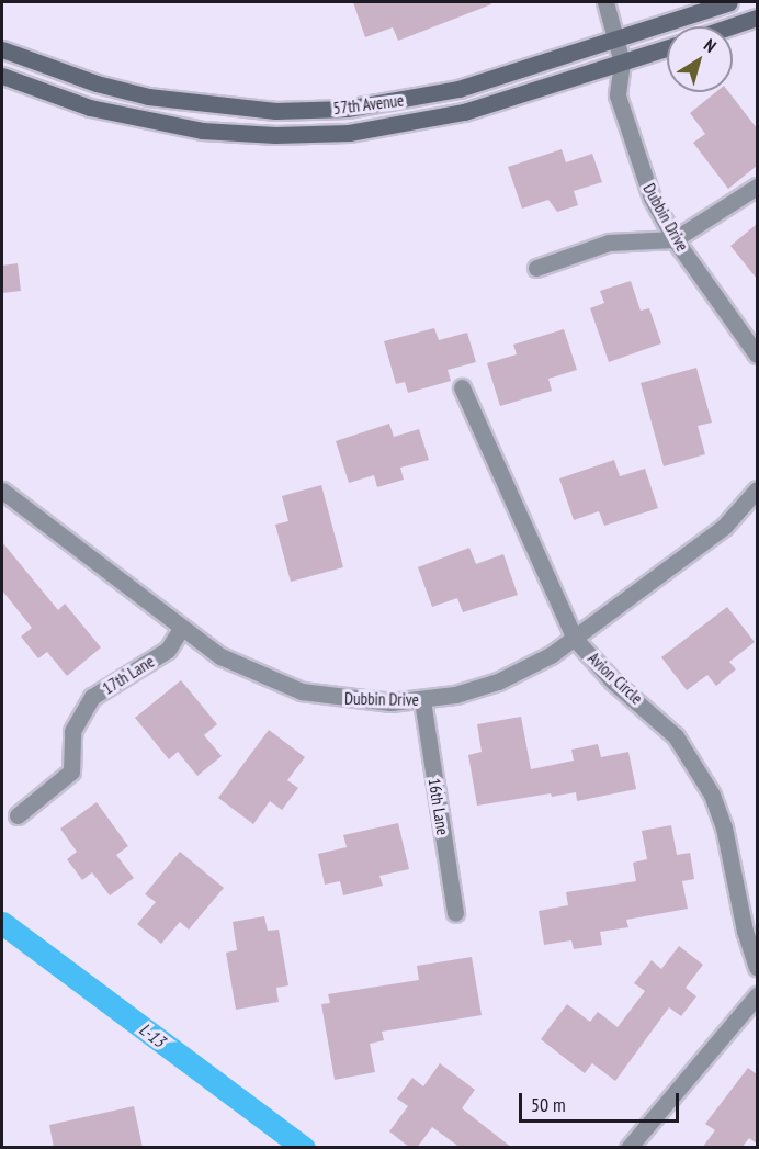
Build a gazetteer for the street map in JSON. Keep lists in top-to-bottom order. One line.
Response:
{"streets":{"street":["57th Avenue","Dubbin Drive","17th Lane","Avion Circle","16th Lane"]},"crossings":[["57th Avenue","Dubbin Drive"],["Dubbin Drive","17th Lane"],["Dubbin Drive","Avion Circle"],["Dubbin Drive","16th Lane"]],"water":["L-13"],"scale_bar":"50 m","north":"top right"}
